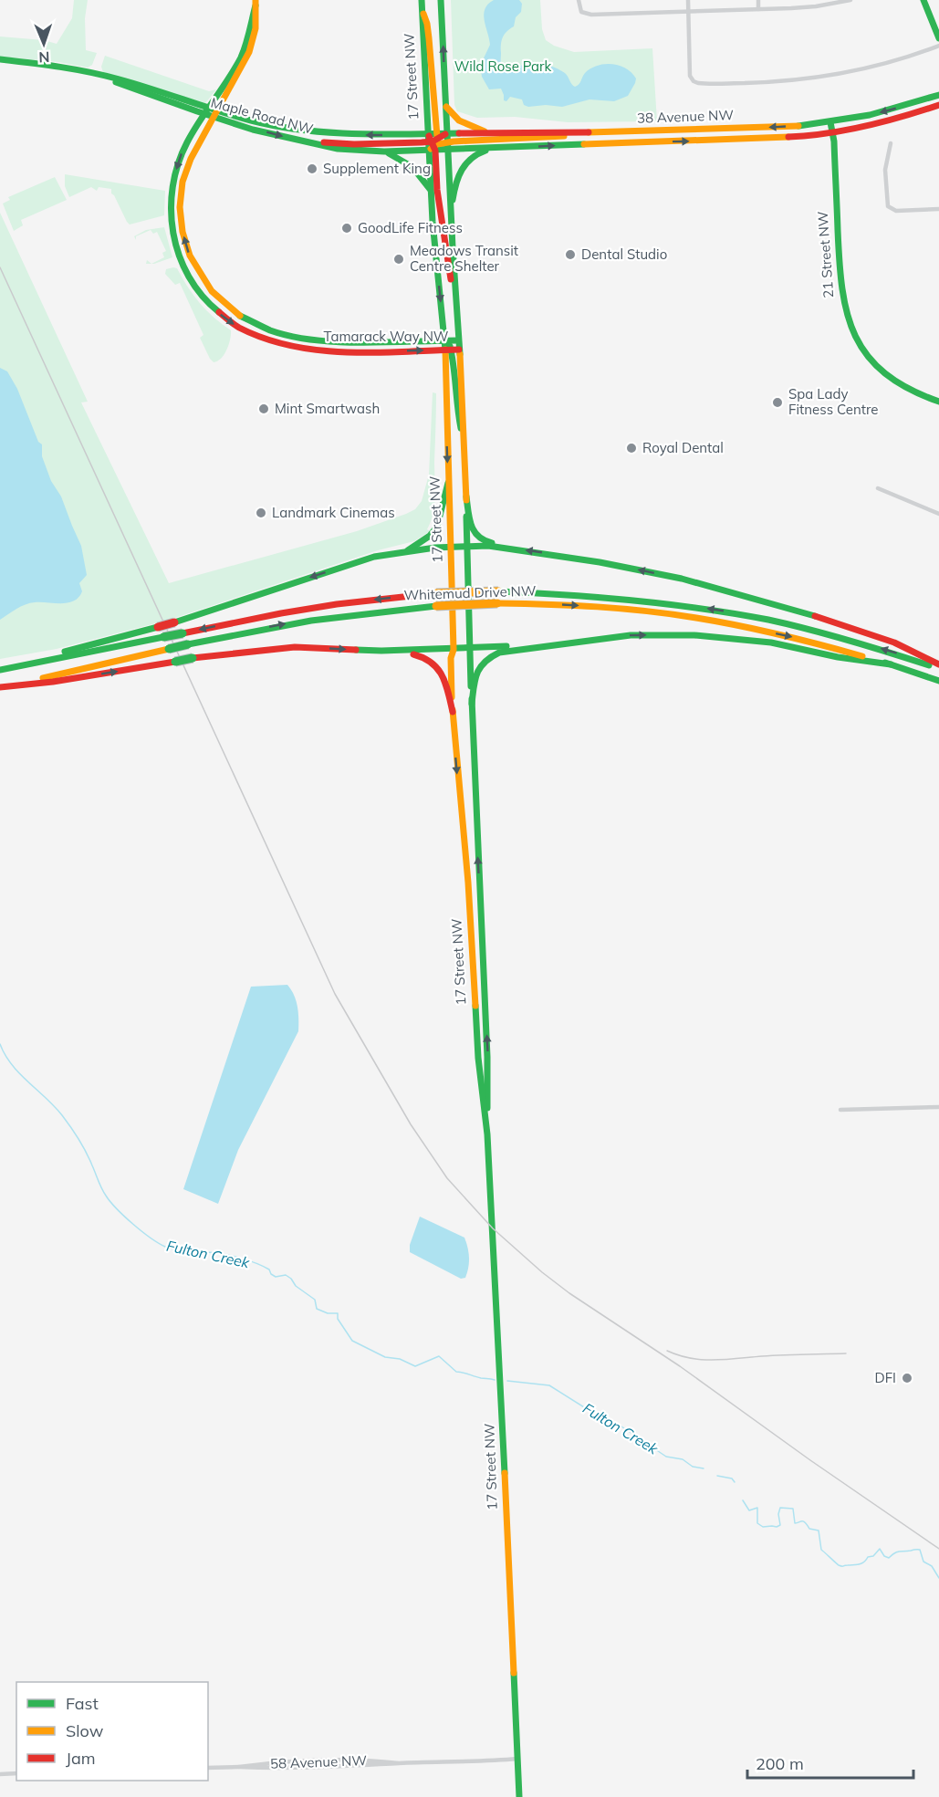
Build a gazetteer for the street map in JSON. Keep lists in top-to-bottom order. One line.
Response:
{"streets":{"main road":["17 Street NW","Maple Road NW","38 Avenue NW","21 Street NW","Tamarack Way NW","Whitemud Drive NW"],"street":["58 Avenue NW"]},"crossings":[["17 Street NW","Maple Road NW"],["17 Street NW","38 Avenue NW"],["17 Street NW","Tamarack Way NW"],["17 Street NW","58 Avenue NW"],["Maple Road NW","38 Avenue NW"],["Maple Road NW","Tamarack Way NW"],["38 Avenue NW","21 Street NW"]],"water":["Fulton Creek"],"parks":["Wild Rose Park"],"places":["Supplement King","GoodLife Fitness","Dental Studio","Meadows Transit Centre Shelter","Spa Lady Fitness Centre","Mint Smartwash","Royal Dental","Landmark Cinemas","DFI"],"legend":["Fast","Slow","Jam"],"scale_bar":"200 m","north":"bottom"}
